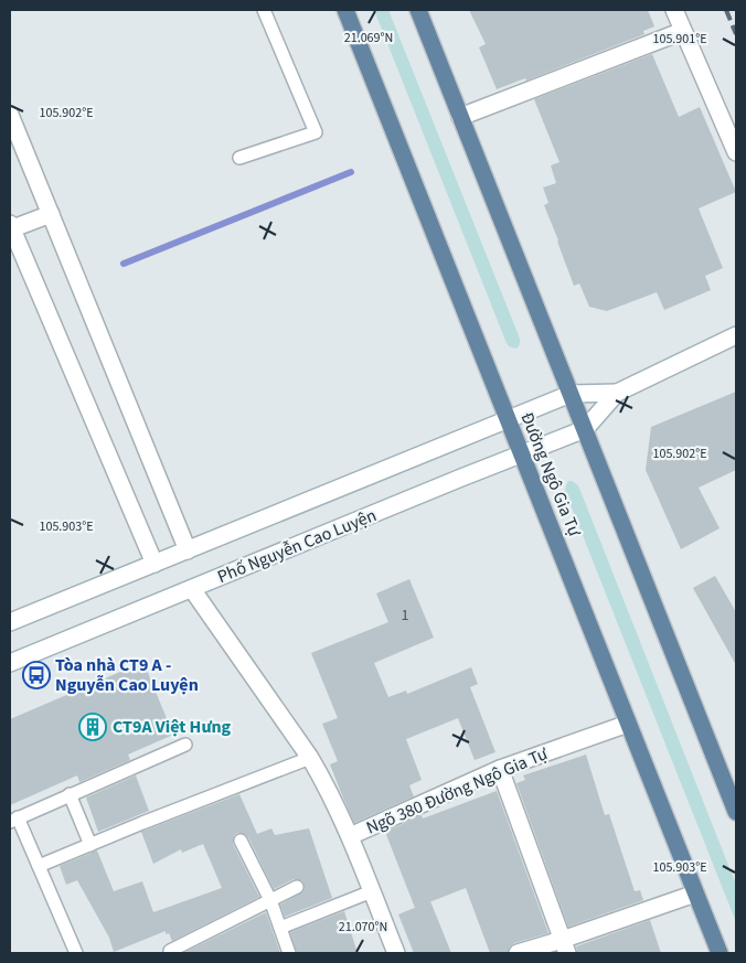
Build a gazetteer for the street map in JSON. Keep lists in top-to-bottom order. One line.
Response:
{"streets":{"main road":["Đường Ngô Gia Tự"],"street":["Phố Nguyễn Cao Luyện","Ngõ 380 Đường Ngô Gia Tự"]},"crossings":[["Đường Ngô Gia Tự","Phố Nguyễn Cao Luyện"],["Đường Ngô Gia Tự","Ngõ 380 Đường Ngô Gia Tự"]],"places":{"bus stop":["Tòa nhà CT9 A - Nguyễn Cao Luyện"],"building":["CT9A Việt Hưng"]},"house_numbers":["1"],"coordinates":["21.069°N","105.901°E","105.902°E","105.903°E","21.070°N"]}
